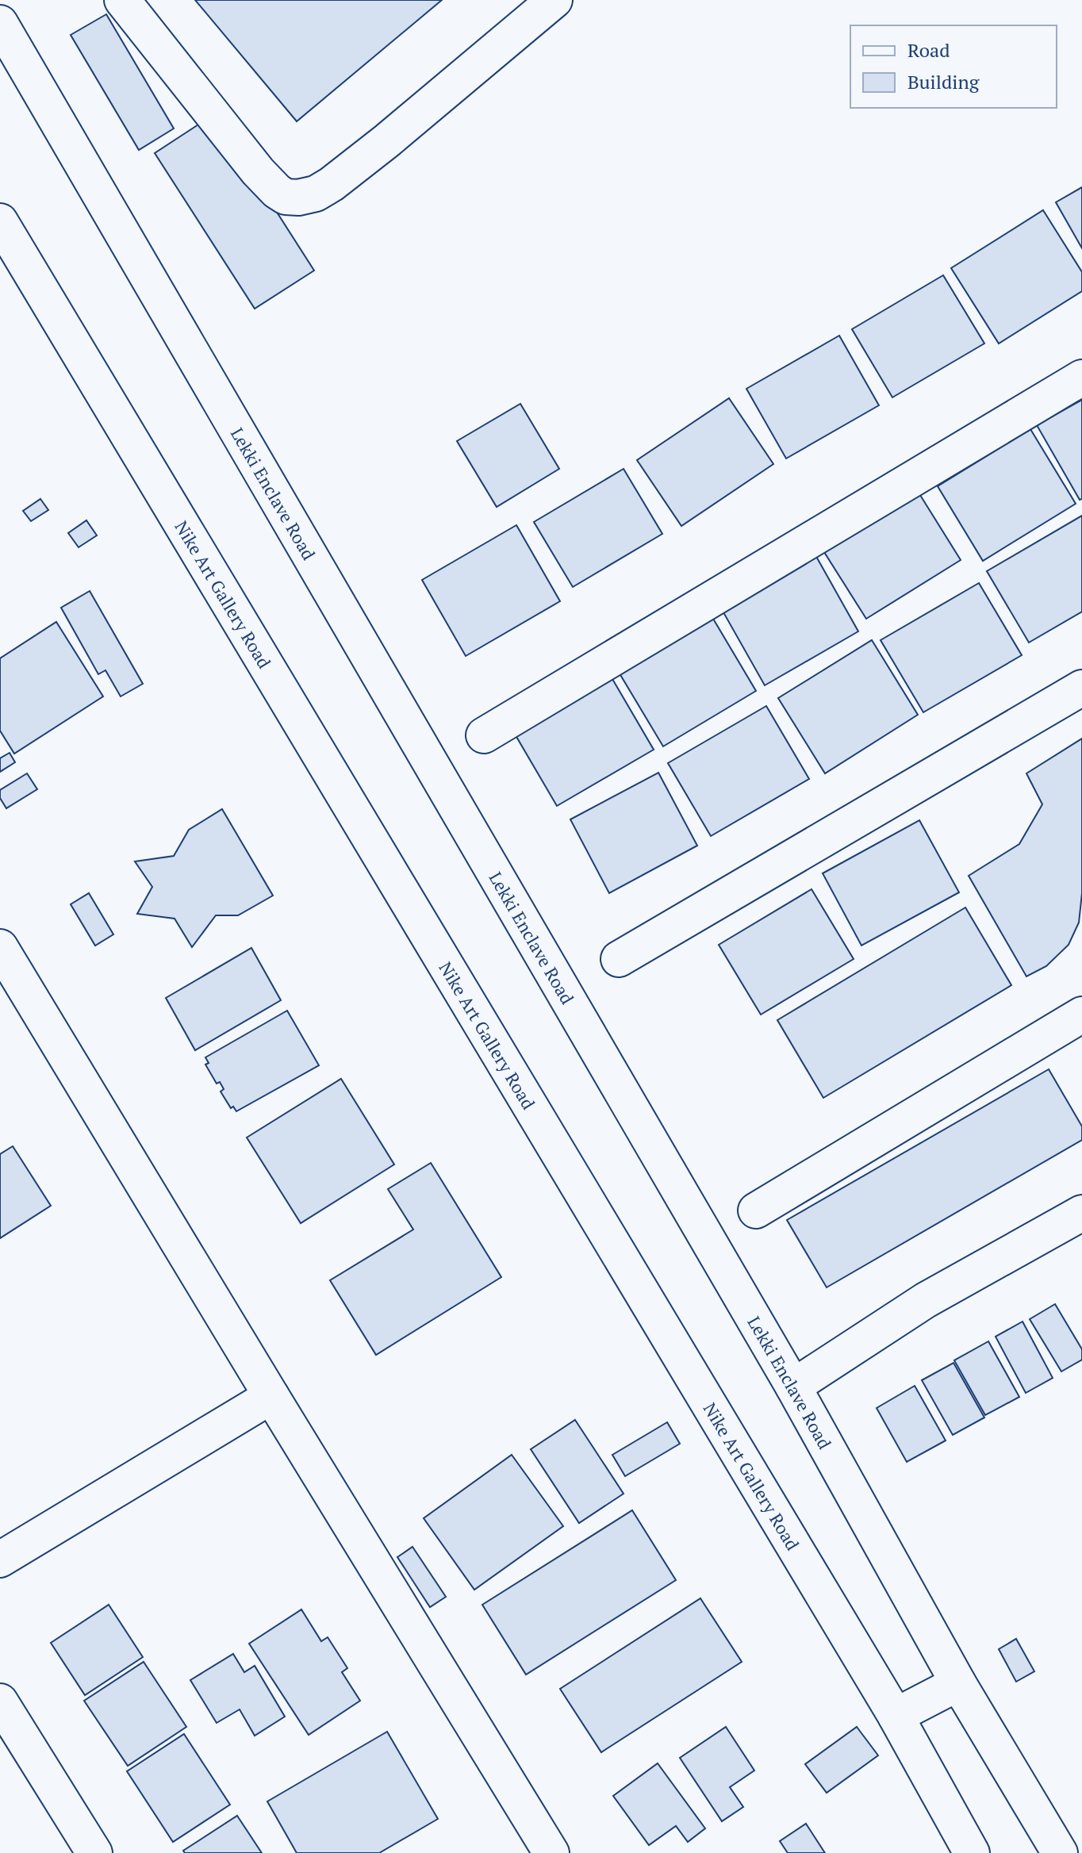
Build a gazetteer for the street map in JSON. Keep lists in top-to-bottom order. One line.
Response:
{"streets":{"street":["Lekki Enclave Road","Nike Art Gallery Road"]},"legend":["Road","Building"]}
